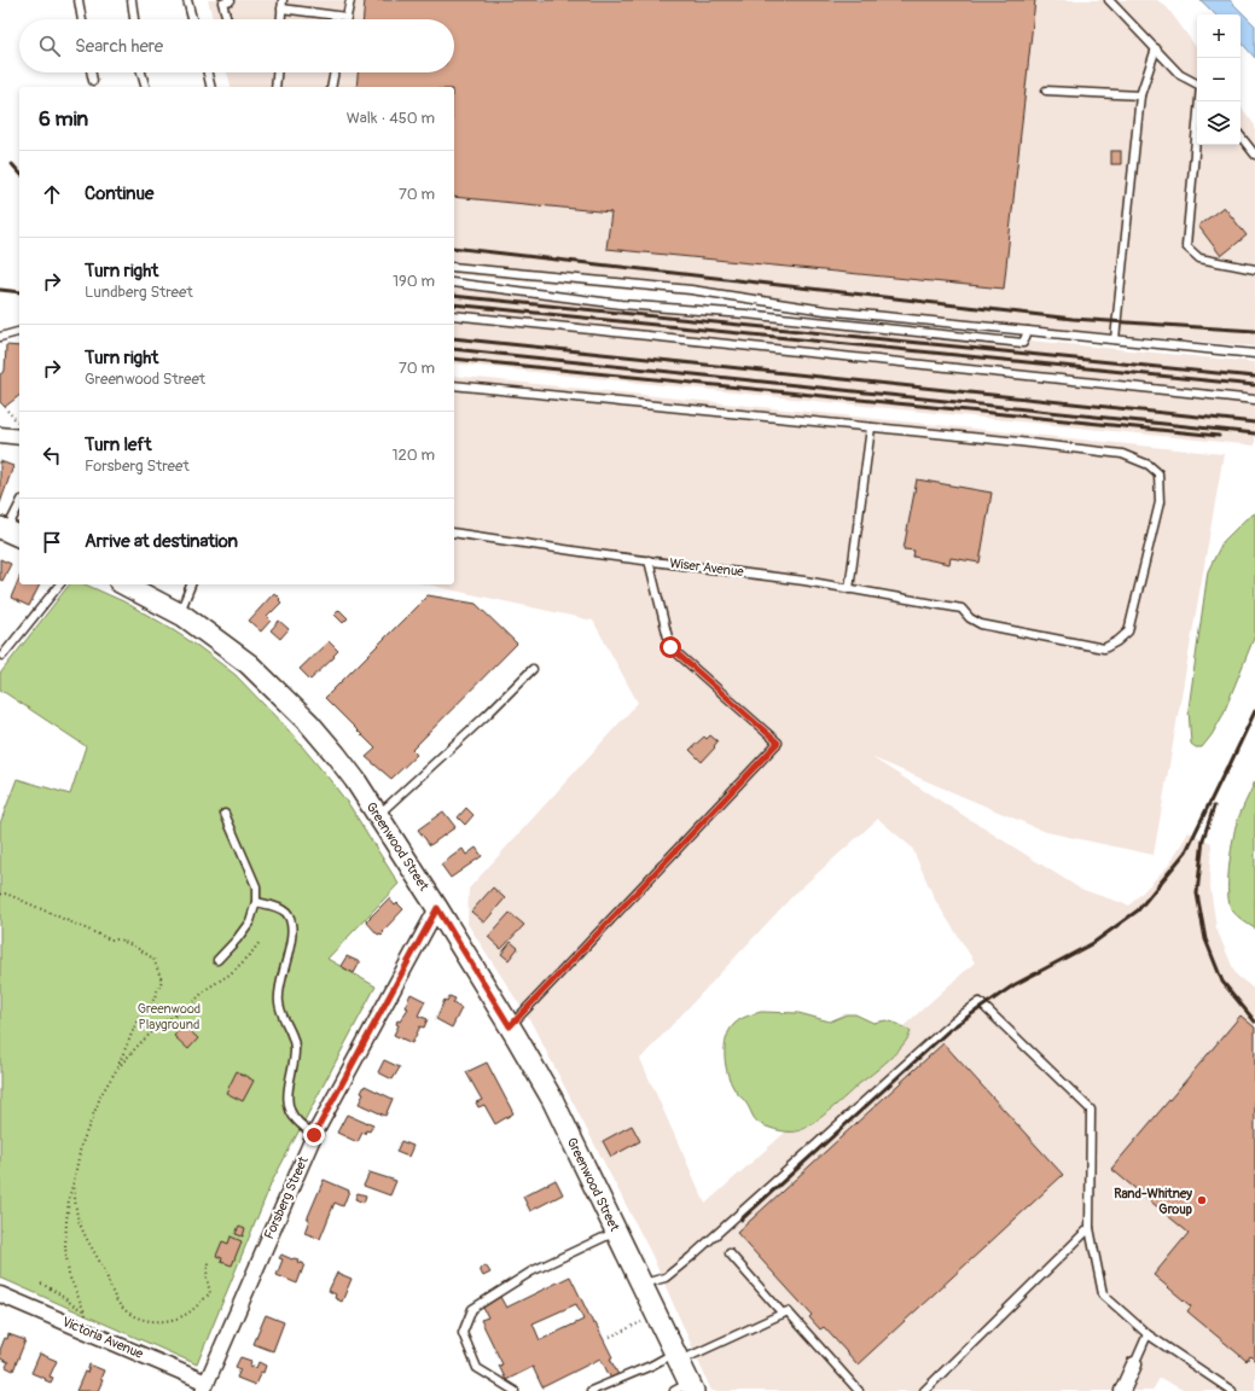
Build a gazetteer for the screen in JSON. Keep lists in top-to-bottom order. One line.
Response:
{"streets":{"main road":["Greenwood Street"],"street":["Forsberg Street","Victoria Avenue"],"lane":["Wiser Avenue"]},"crossings":[["Greenwood Street","Forsberg Street"],["Forsberg Street","Victoria Avenue"]],"parks":["Greenwood Playground"],"places":["Rand-Whitney Group"],"page":{"map_buttons":["+","−"],"search":"Search here","heading":["6 min","Walk · 450 m"],"list":[["Continue","70 m"],["Turn right","Lundberg Street","190 m"],["Turn right","Greenwood Street","70 m"],["Turn left","Forsberg Street","120 m"],"Arrive at destination"]}}
